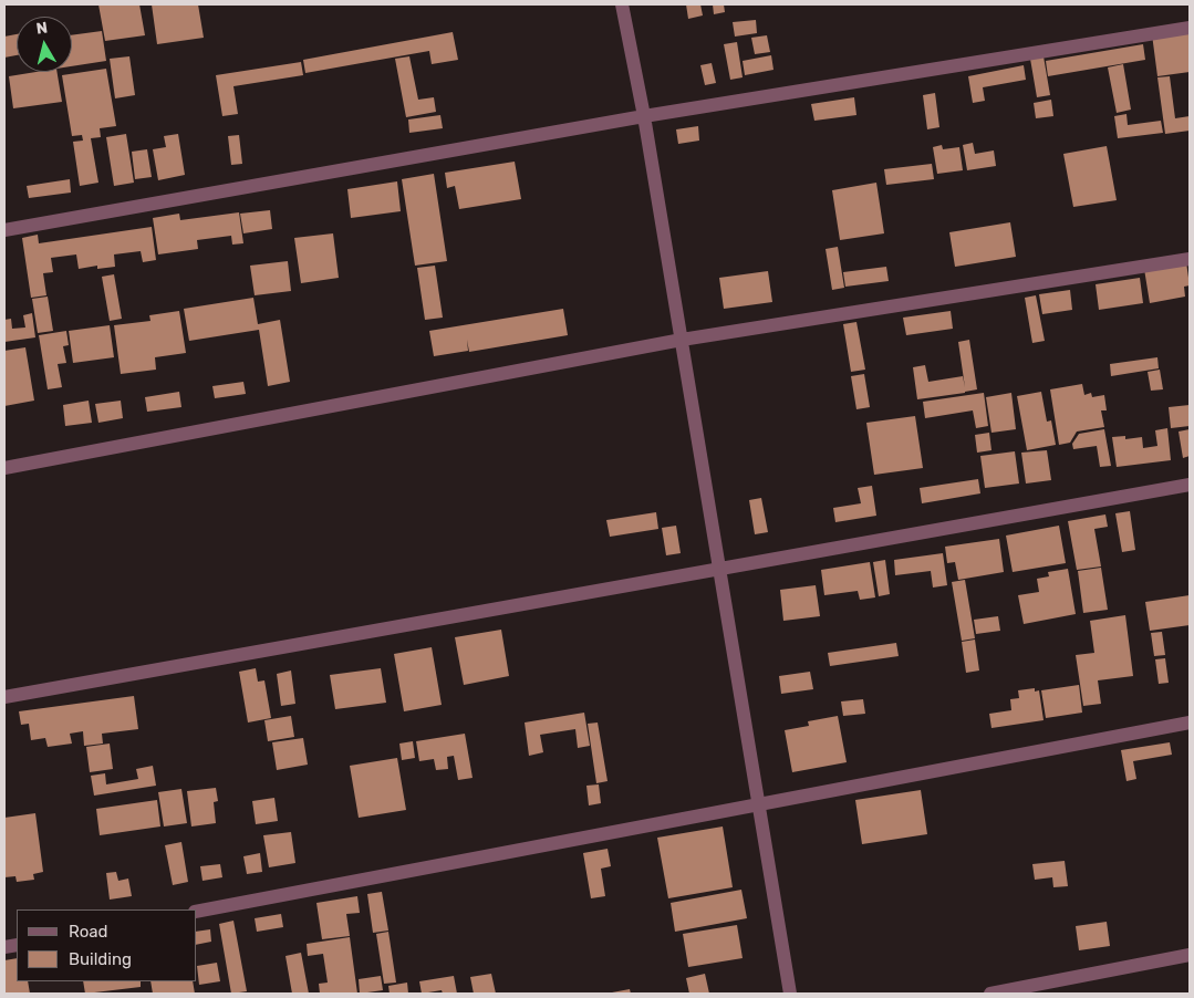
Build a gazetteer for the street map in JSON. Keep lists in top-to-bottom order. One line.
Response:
{"legend":["Road","Building"],"north":"top"}
